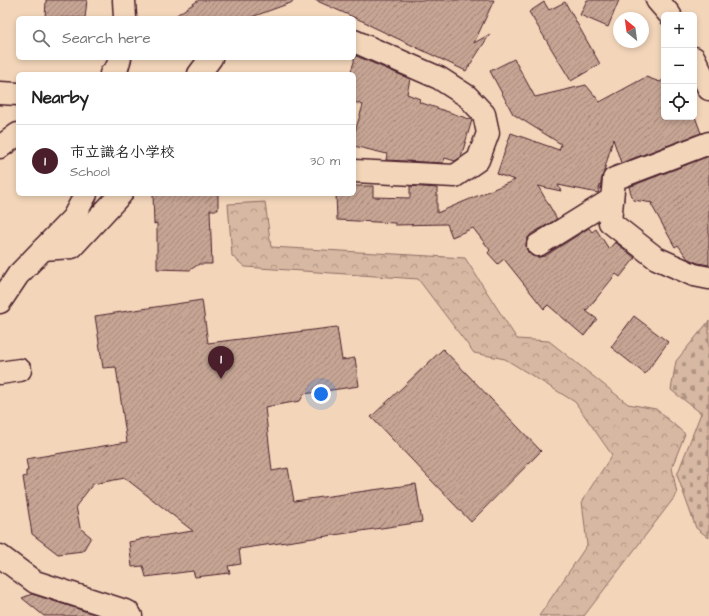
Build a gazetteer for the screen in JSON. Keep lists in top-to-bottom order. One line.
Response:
{"north":"top left","page":{"map_buttons":["+","−"],"search":"Search here","heading":"Nearby","list":[{"mark":"1","name":"市立識名小学校","note":"School","value":"30 m"}],"pins":"1"}}
